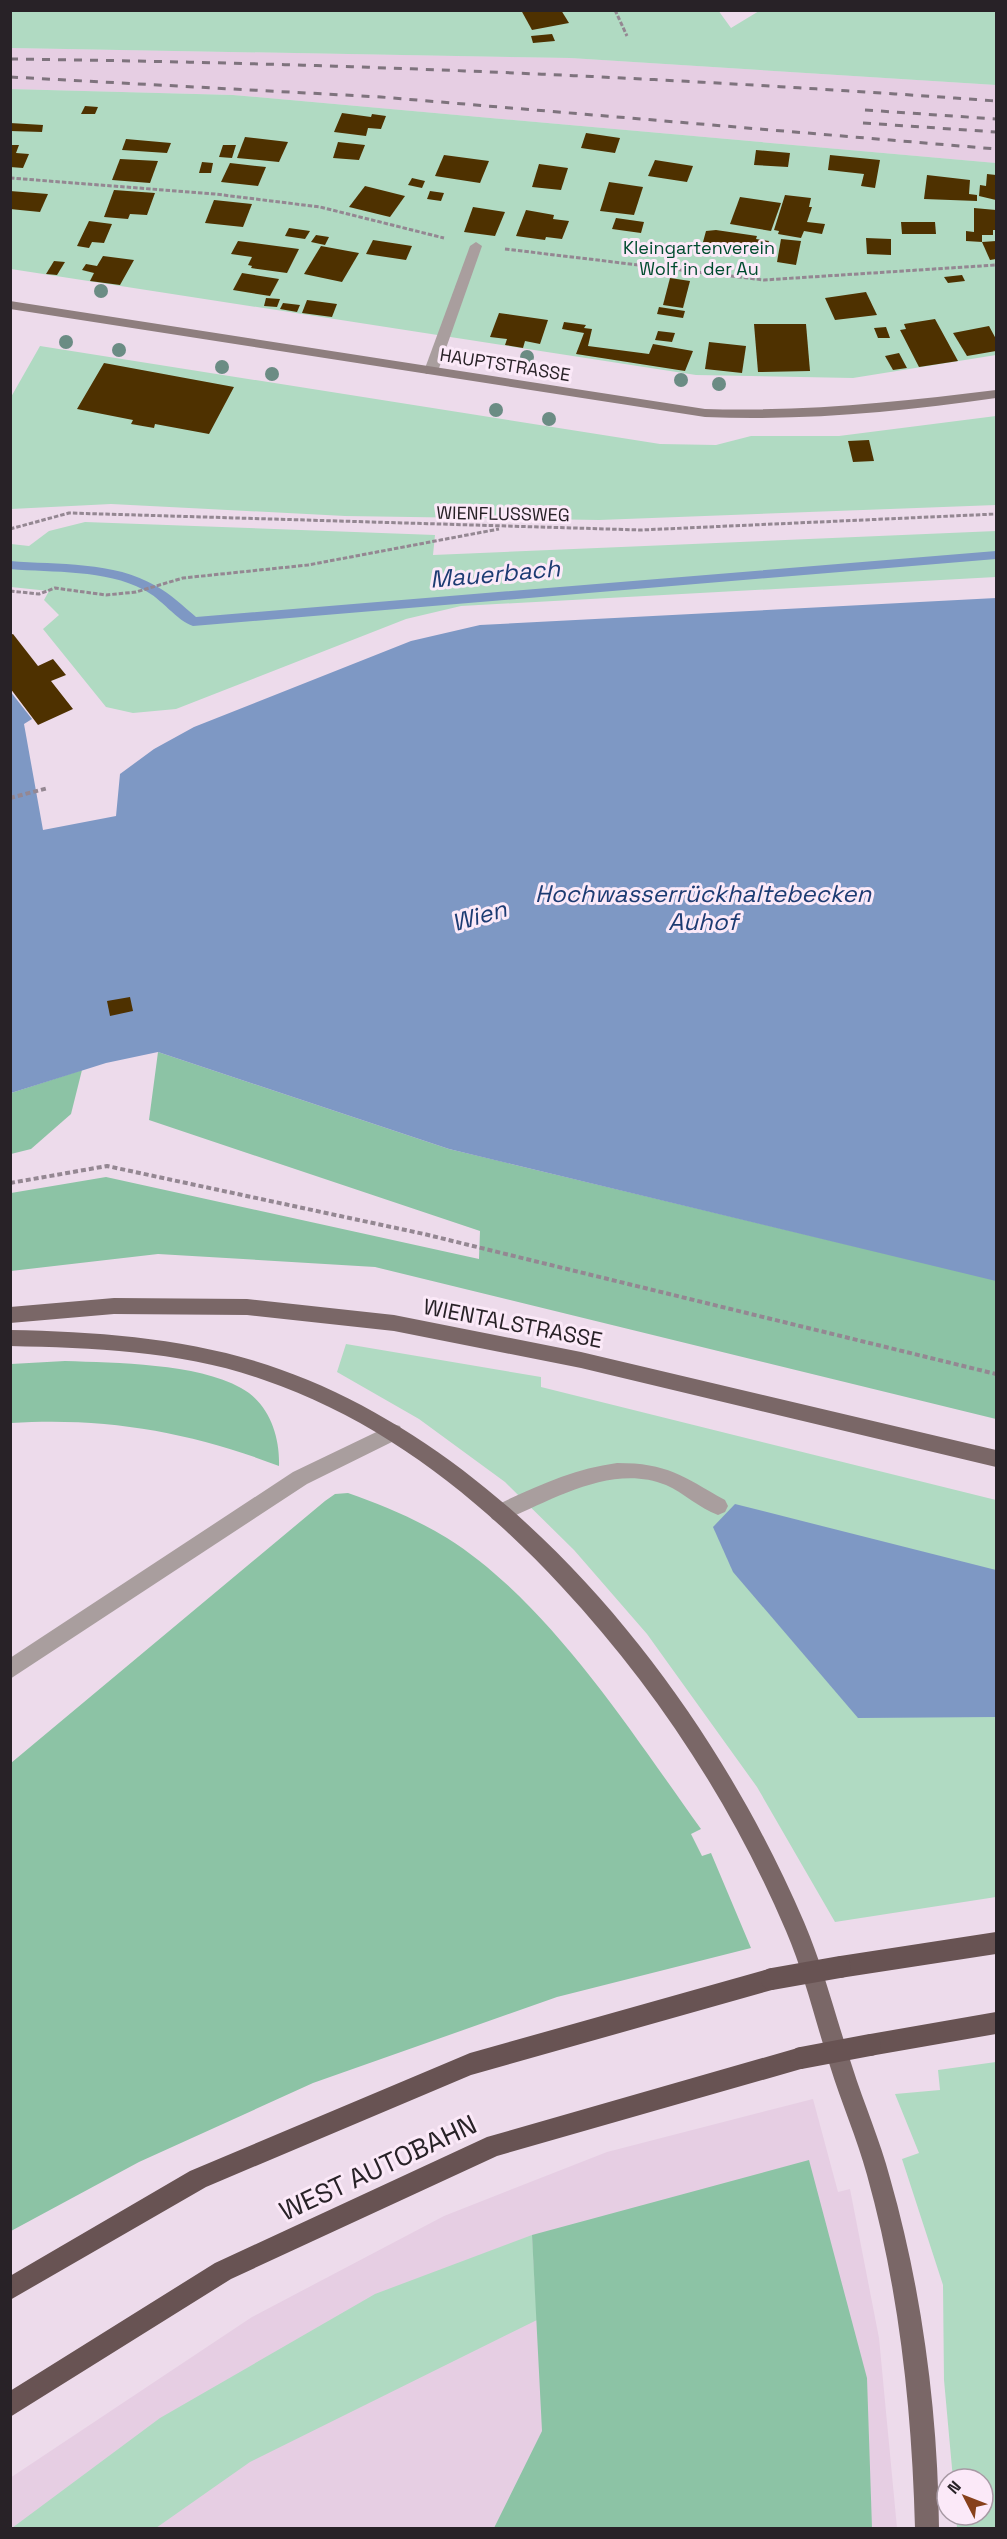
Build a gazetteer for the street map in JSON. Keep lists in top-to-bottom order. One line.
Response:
{"streets":{"highway":["WEST AUTOBAHN"],"main road":["HAUPTSTRASSE","WIENTALSTRASSE"],"path":["WIENFLUSSWEG"]},"water":["Mauerbach","Hochwasserrückhaltebecken Auhof","Wien"],"parks":["Kleingartenverein Wolf in der Au"],"north":"top left"}
